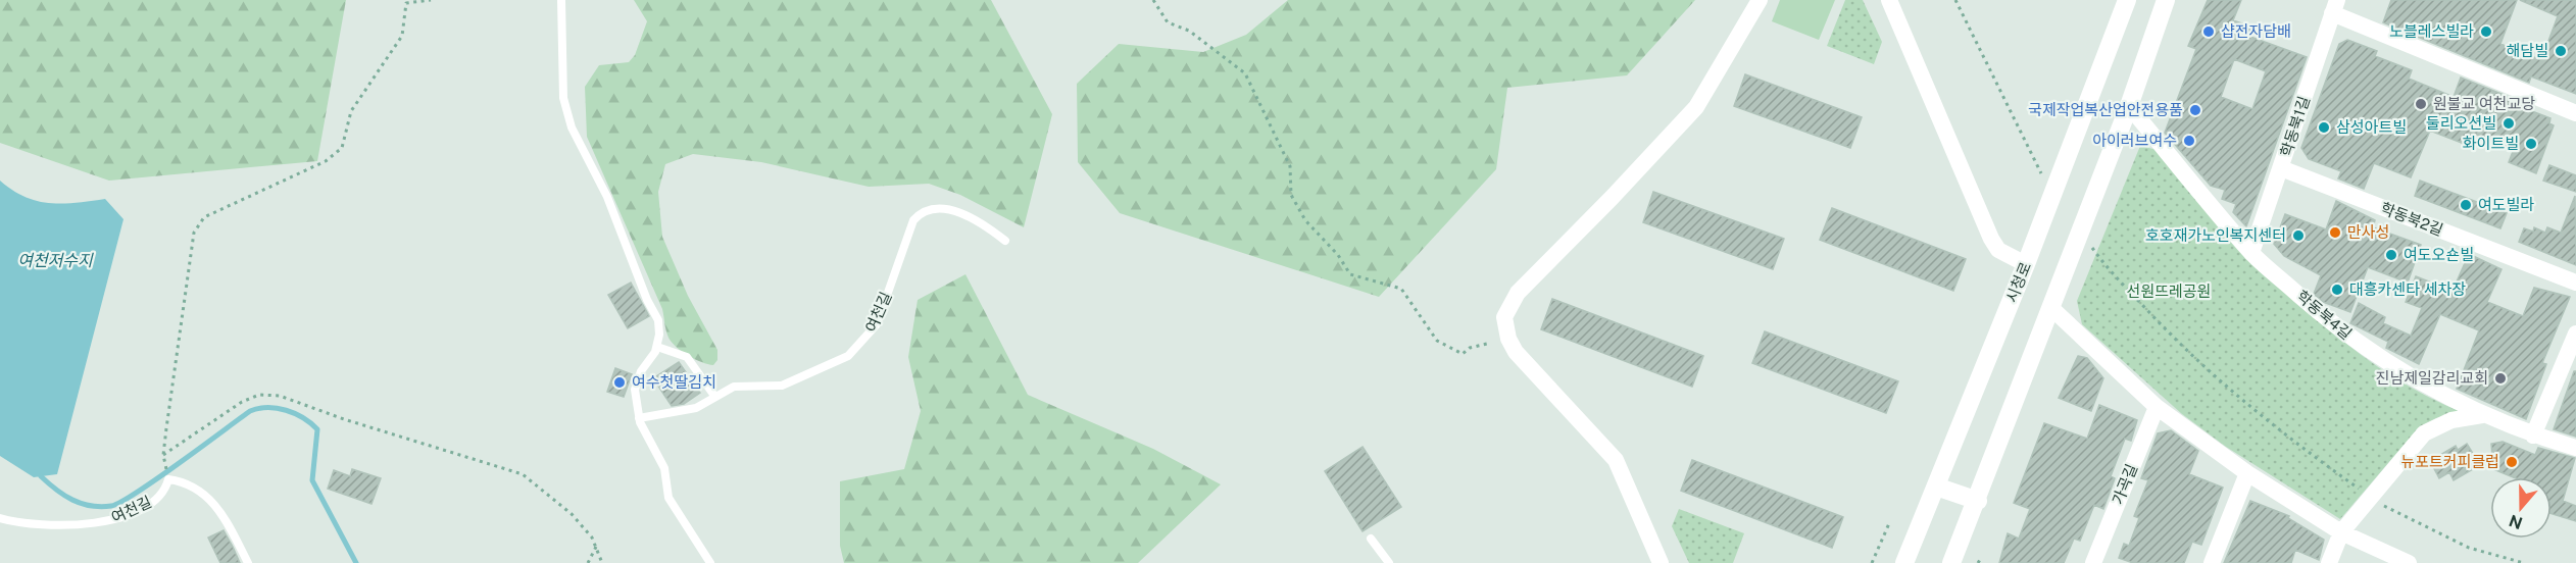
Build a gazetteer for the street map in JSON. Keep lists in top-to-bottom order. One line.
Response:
{"streets":{"street":["학동북1길","학동북2길","시청로","학동북4길","가곡길"],"lane":["여천길"]},"crossings":[["학동북1길","학동북2길"],["학동북1길","학동북4길"]],"water":["여천저수지"],"parks":["선원뜨레공원"],"places":["샵전자담배","노블레스빌라","해담빌","원불교 여천교당","국제작업복산업안전용품","둘리오션빌","삼성아트빌","아이러브여수","화이트빌","여도빌라","만사성","호호재가노인복지센터","여도오숀빌","대흥카센타 세차장","진남제일감리교회","여수첫딸김치","뉴포트커피클럽"],"north":"bottom"}
